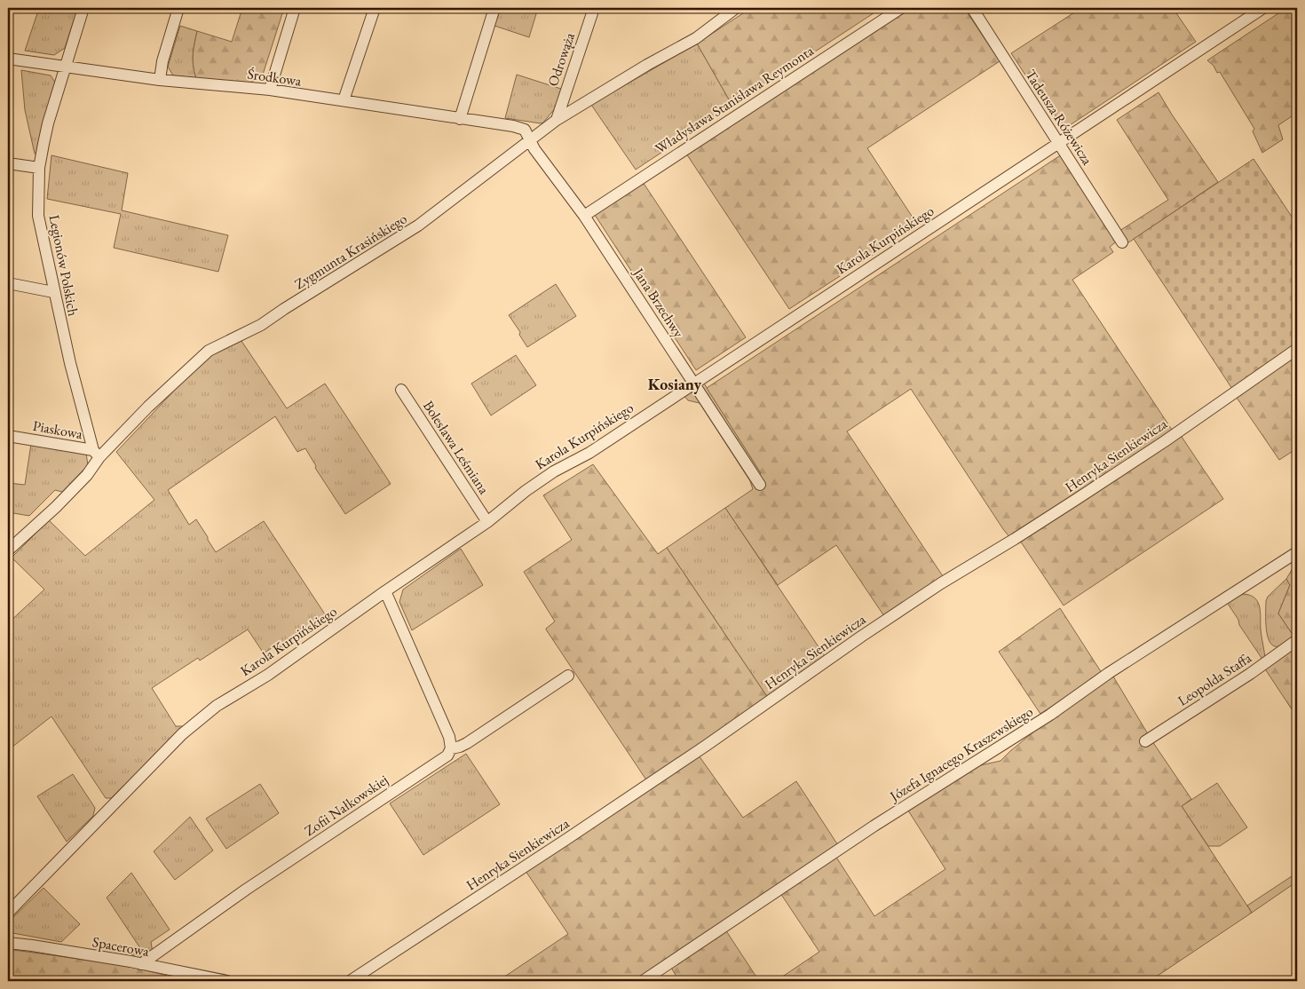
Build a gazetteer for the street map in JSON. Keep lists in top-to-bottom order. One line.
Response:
{"streets":{"street":["Odrowąża","Środkowa","Władysława Stanisława Reymonta","Tadeusza Różewicza","Karola Kurpińskiego","Zygmunta Krasińskiego","Legionów Polskich","Jana Brzechwy","Piaskowa","Bolesława Leśmiana","Henryka Sienkiewicza","Leopolda Staffa","Józefa Ignacego Kraszewskiego","Zofii Nałkowskiej","Spacerowa"]},"crossings":[["Odrowąża","Zygmunta Krasińskiego"],["Środkowa","Zygmunta Krasińskiego"],["Środkowa","Legionów Polskich"],["Środkowa","Jana Brzechwy"],["Władysława Stanisława Reymonta","Jana Brzechwy"],["Tadeusza Różewicza","Karola Kurpińskiego"],["Karola Kurpińskiego","Jana Brzechwy"],["Karola Kurpińskiego","Bolesława Leśmiana"],["Zygmunta Krasińskiego","Legionów Polskich"],["Zygmunta Krasińskiego","Jana Brzechwy"],["Zygmunta Krasińskiego","Piaskowa"],["Legionów Polskich","Piaskowa"],["Zofii Nałkowskiej","Spacerowa"]],"districts":["Kosiany"]}
